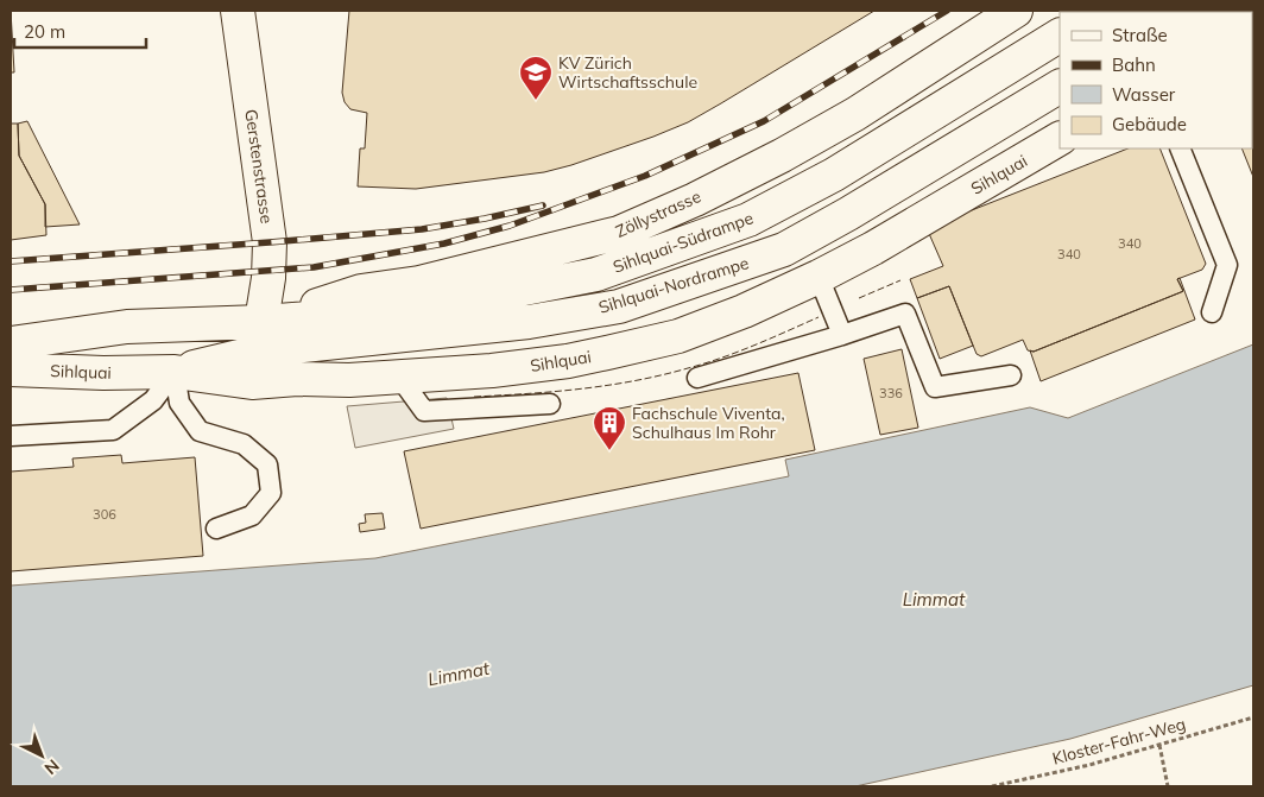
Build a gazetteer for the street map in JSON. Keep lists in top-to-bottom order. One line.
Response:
{"streets":{"street":["Gerstenstrasse","Sihlquai","Zöllystrasse","Sihlquai-Südrampe","Sihlquai-Nordrampe"],"path":["Kloster-Fahr-Weg"]},"crossings":[["Gerstenstrasse","Sihlquai"],["Gerstenstrasse","Zöllystrasse"],["Gerstenstrasse","Sihlquai-Südrampe"],["Sihlquai","Zöllystrasse"],["Sihlquai","Sihlquai-Südrampe"],["Sihlquai","Sihlquai-Nordrampe"],["Zöllystrasse","Sihlquai-Südrampe"]],"water":["Limmat"],"places":{"school or university":["KV Zürich Wirtschaftsschule"],"building":["Fachschule Viventa, Schulhaus Im Rohr"]},"house_numbers":["340","340","336","306"],"legend":["Straße","Bahn","Wasser","Gebäude"],"scale_bar":"20 m","north":"bottom right"}
